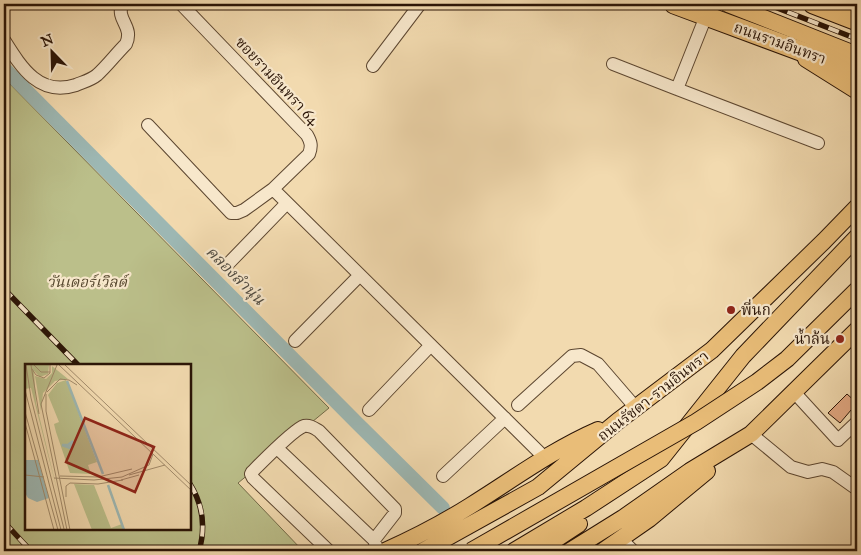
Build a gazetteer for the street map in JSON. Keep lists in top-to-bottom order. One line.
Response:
{"streets":{"highway":["ถนนรามอินทรา"],"main road":["ถนนรัชดา-รามอินทรา"],"street":["ซอยรามอินทรา 64"]},"water":["คลองลำนุ่น"],"parks":["วันเดอร์เวิลด์"],"places":["พี่นก","น้ำล้น"],"north":"top left"}
